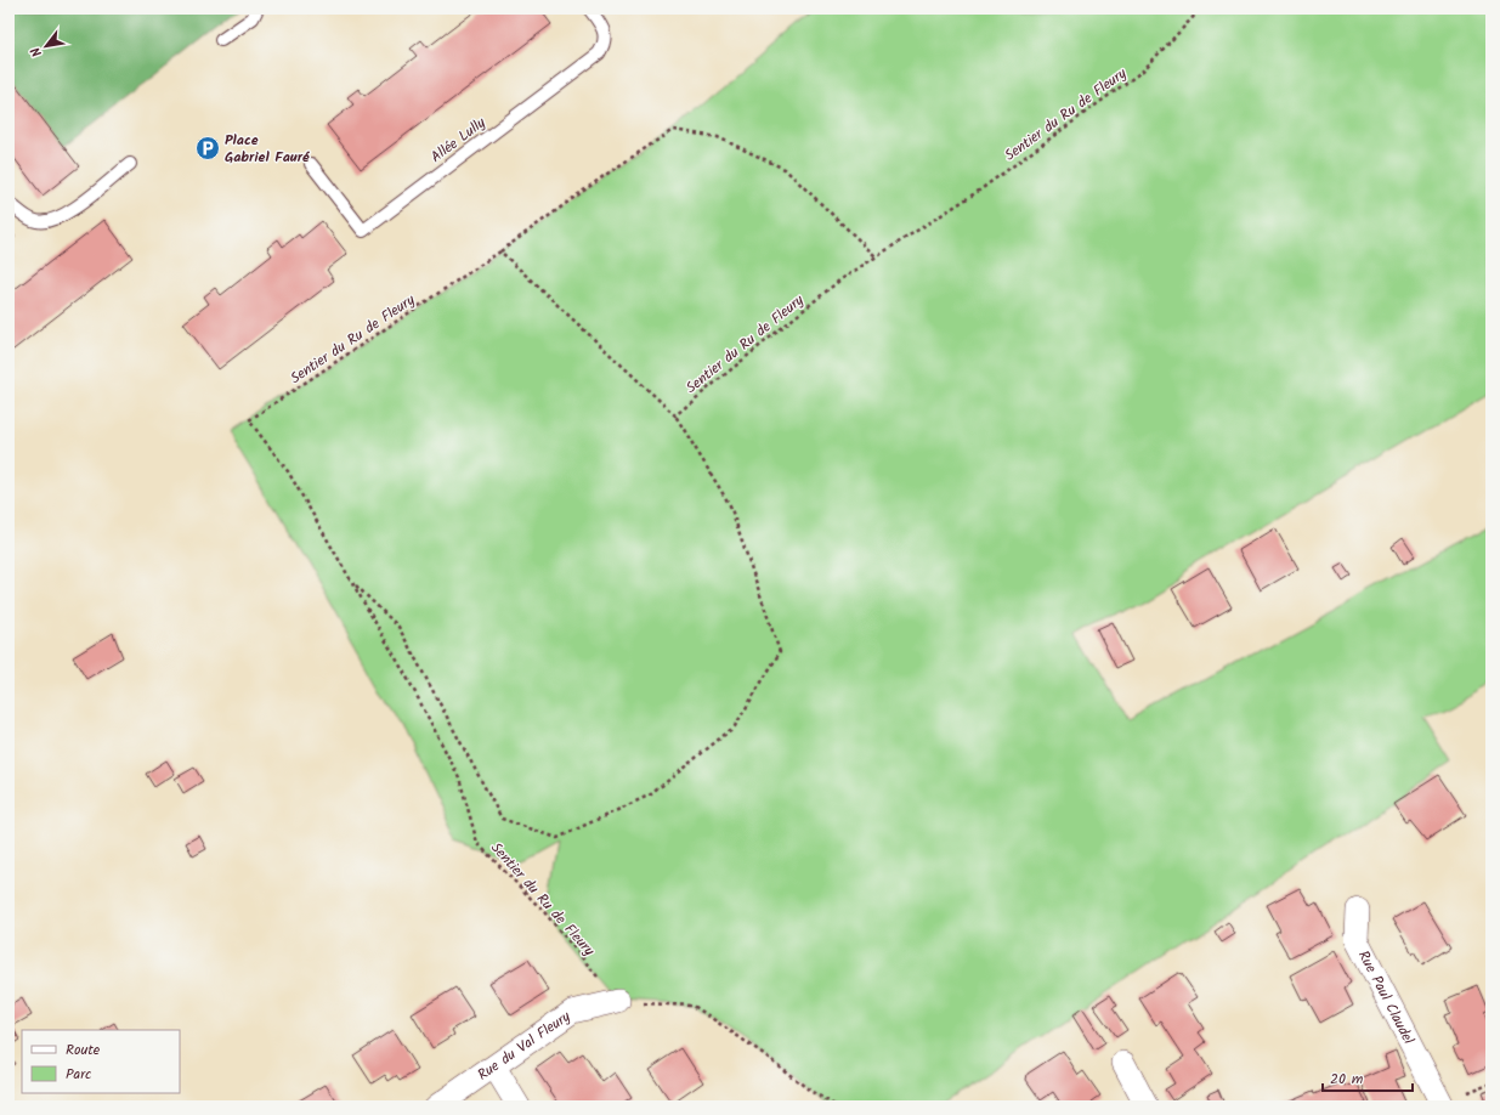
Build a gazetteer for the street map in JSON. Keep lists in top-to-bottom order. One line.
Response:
{"streets":{"street":["Rue Paul Claudel","Rue du Val Fleury"],"lane":["Allée Lully"],"path":["Sentier du Ru de Fleury"]},"crossings":[["Sentier du Ru de Fleury","Rue du Val Fleury"]],"places":{"parking":["Place Gabriel Fauré"]},"legend":["Route","Parc"],"scale_bar":"20 m","north":"bottom left"}
